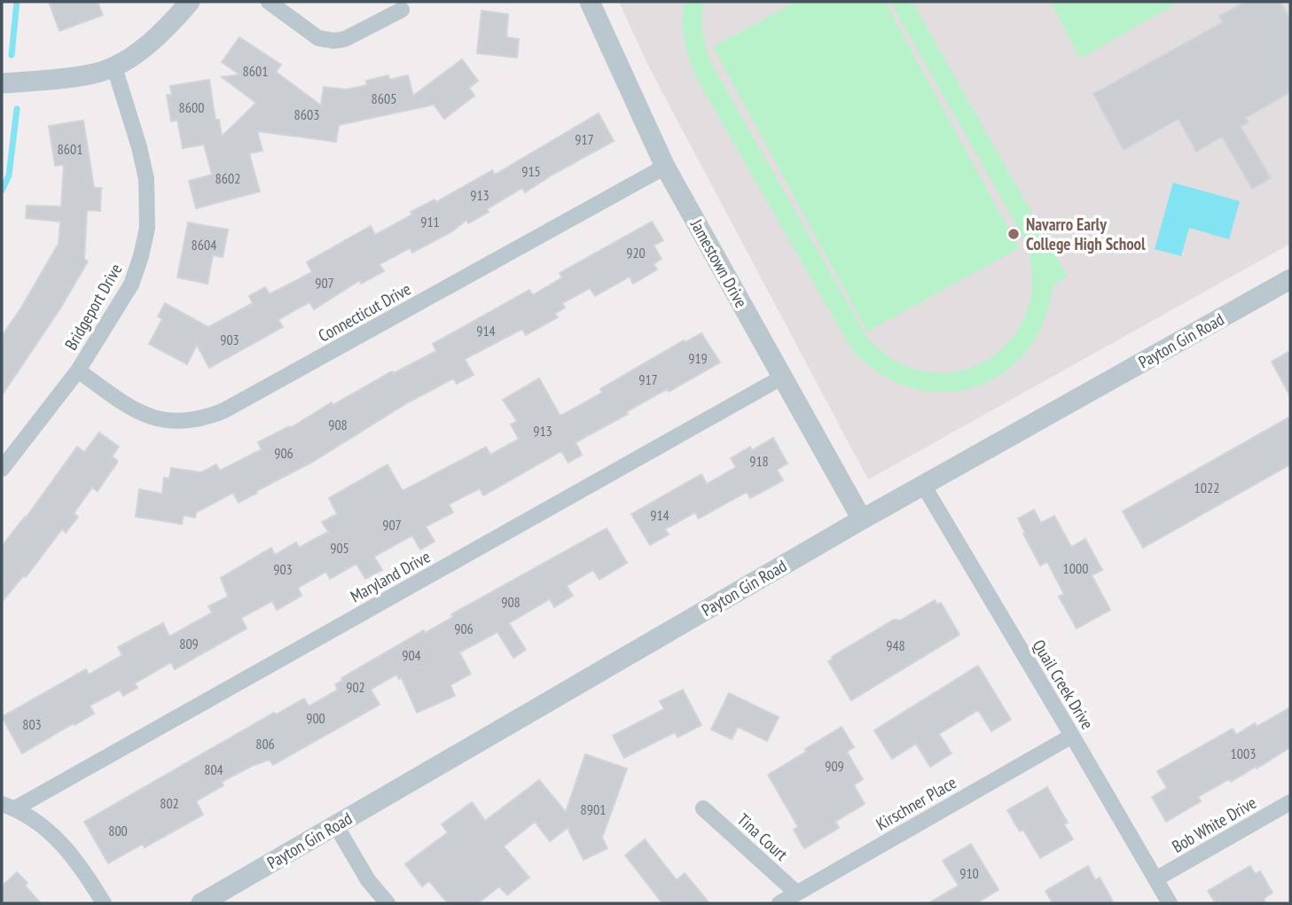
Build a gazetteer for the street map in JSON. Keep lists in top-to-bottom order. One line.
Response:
{"streets":{"street":["Jamestown Drive","Bridgeport Drive","Connecticut Drive","Payton Gin Road","Maryland Drive","Quail Creek Drive","Kirschner Place","Bob White Drive","Tina Court"]},"crossings":[["Jamestown Drive","Connecticut Drive"],["Jamestown Drive","Payton Gin Road"],["Jamestown Drive","Maryland Drive"],["Bridgeport Drive","Connecticut Drive"],["Payton Gin Road","Quail Creek Drive"],["Quail Creek Drive","Kirschner Place"],["Quail Creek Drive","Bob White Drive"],["Kirschner Place","Tina Court"]],"places":["Navarro Early College High School"],"house_numbers":["8601","8605","8600","8603","917","8601","915","8602","913","911","8604","920","907","914","903","919","917","908","913","906","918","1022","914","907","905","1000","903","908","906","809","948","904","902","900","803","806","1003","909","804","802","8901","800","910"]}
